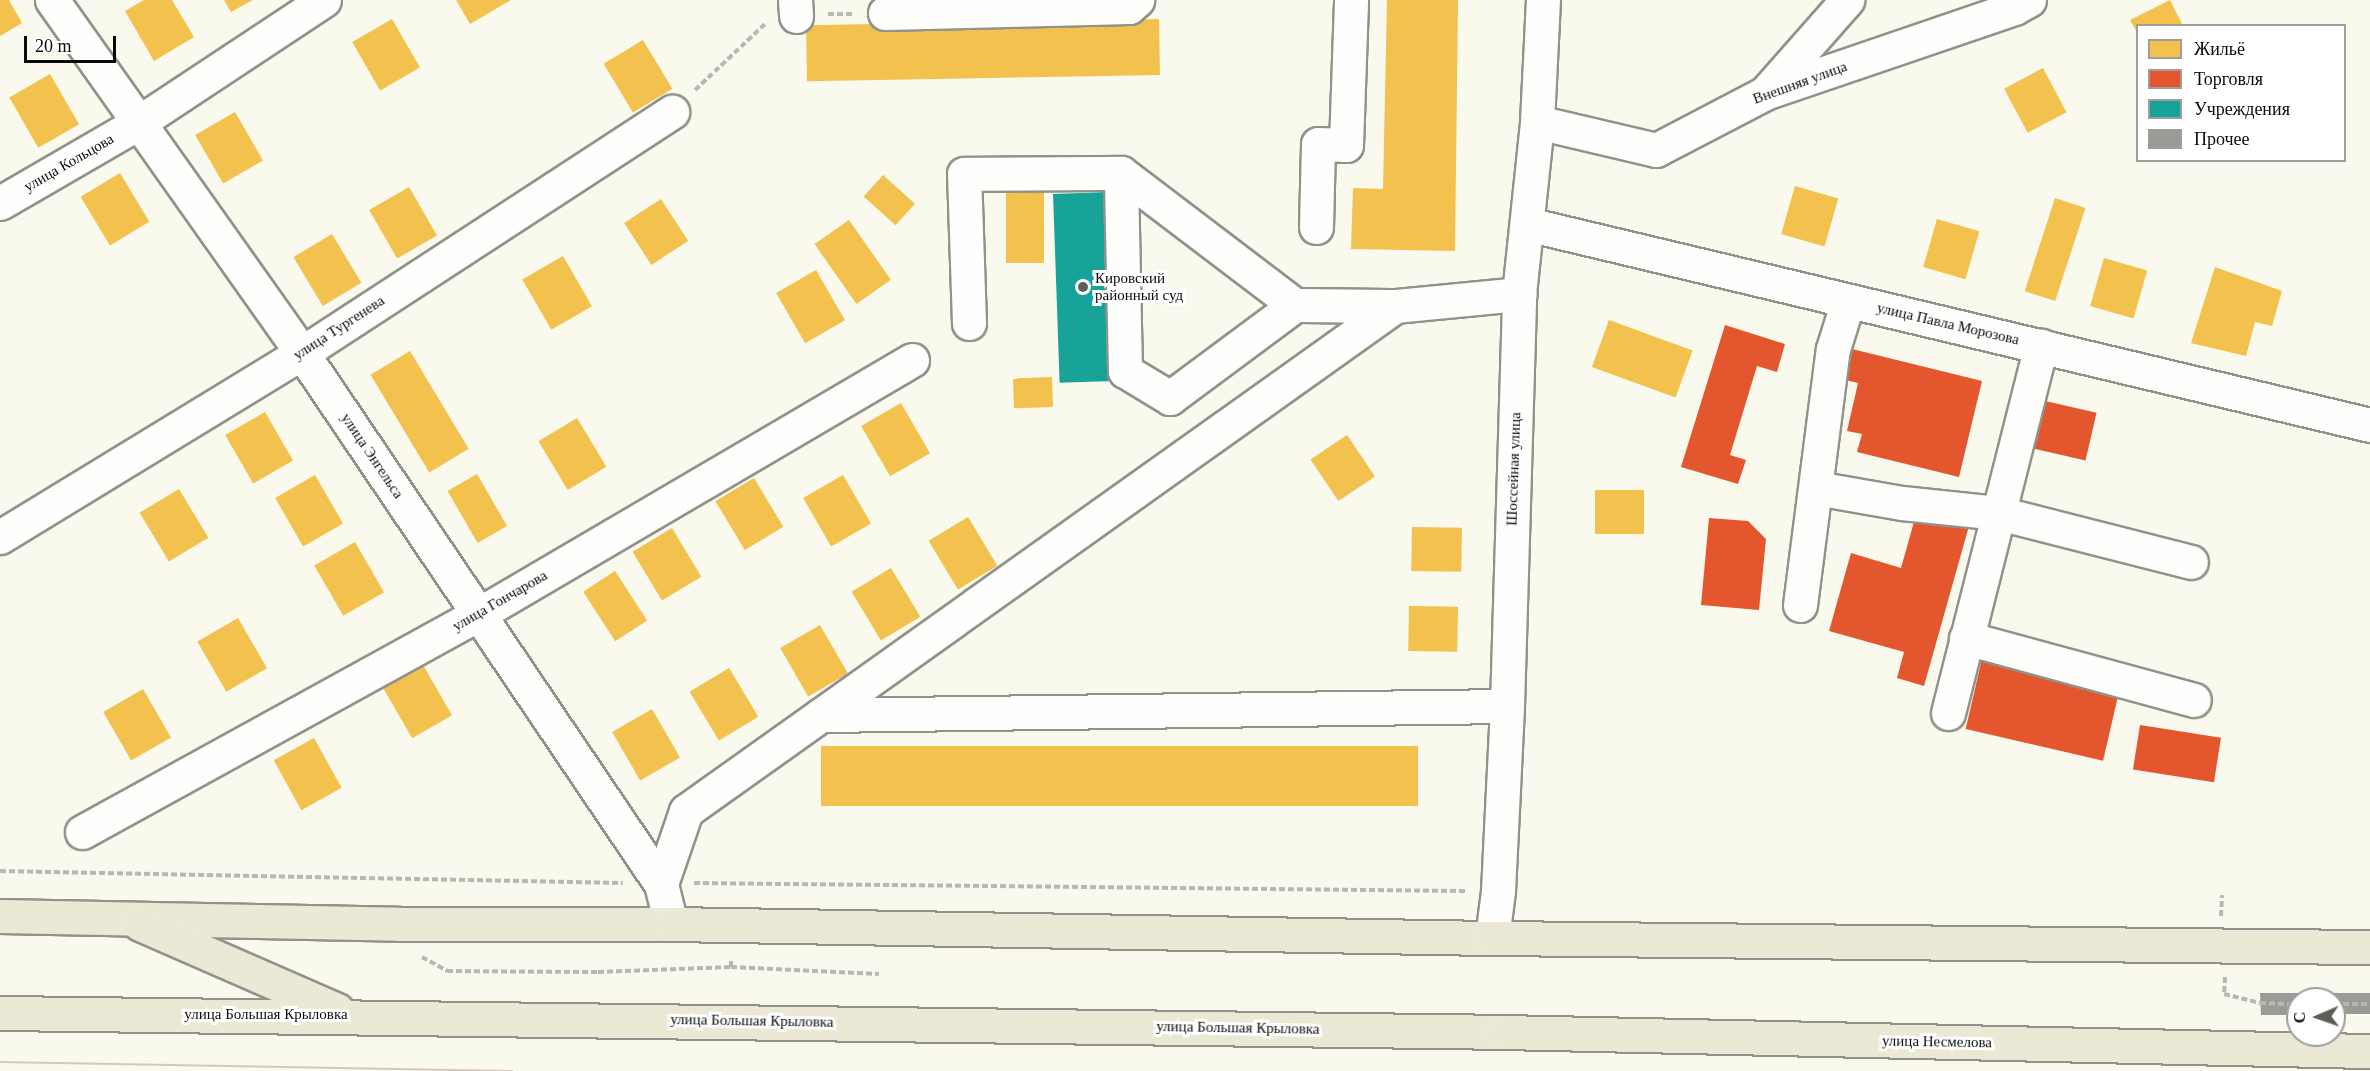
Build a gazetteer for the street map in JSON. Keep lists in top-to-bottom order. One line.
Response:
{"streets":{"main road":["улица Большая Крыловка","улица Несмелова"],"street":["Внешняя улица","улица Кольцова","улица Павла Морозова","улица Тургенева","улица Энгельса","Шоссейная улица","улица Гончарова"]},"crossings":[["Внешняя улица","Шоссейная улица"],["улица Кольцова","улица Энгельса"],["улица Павла Морозова","Шоссейная улица"],["улица Тургенева","улица Энгельса"],["улица Энгельса","улица Гончарова"],["улица Большая Крыловка","улица Несмелова"]],"places":["Кировский районный суд"],"legend":["Жильё","Торговля","Учреждения","Прочее"],"scale_bar":"20 m","north":"left"}
